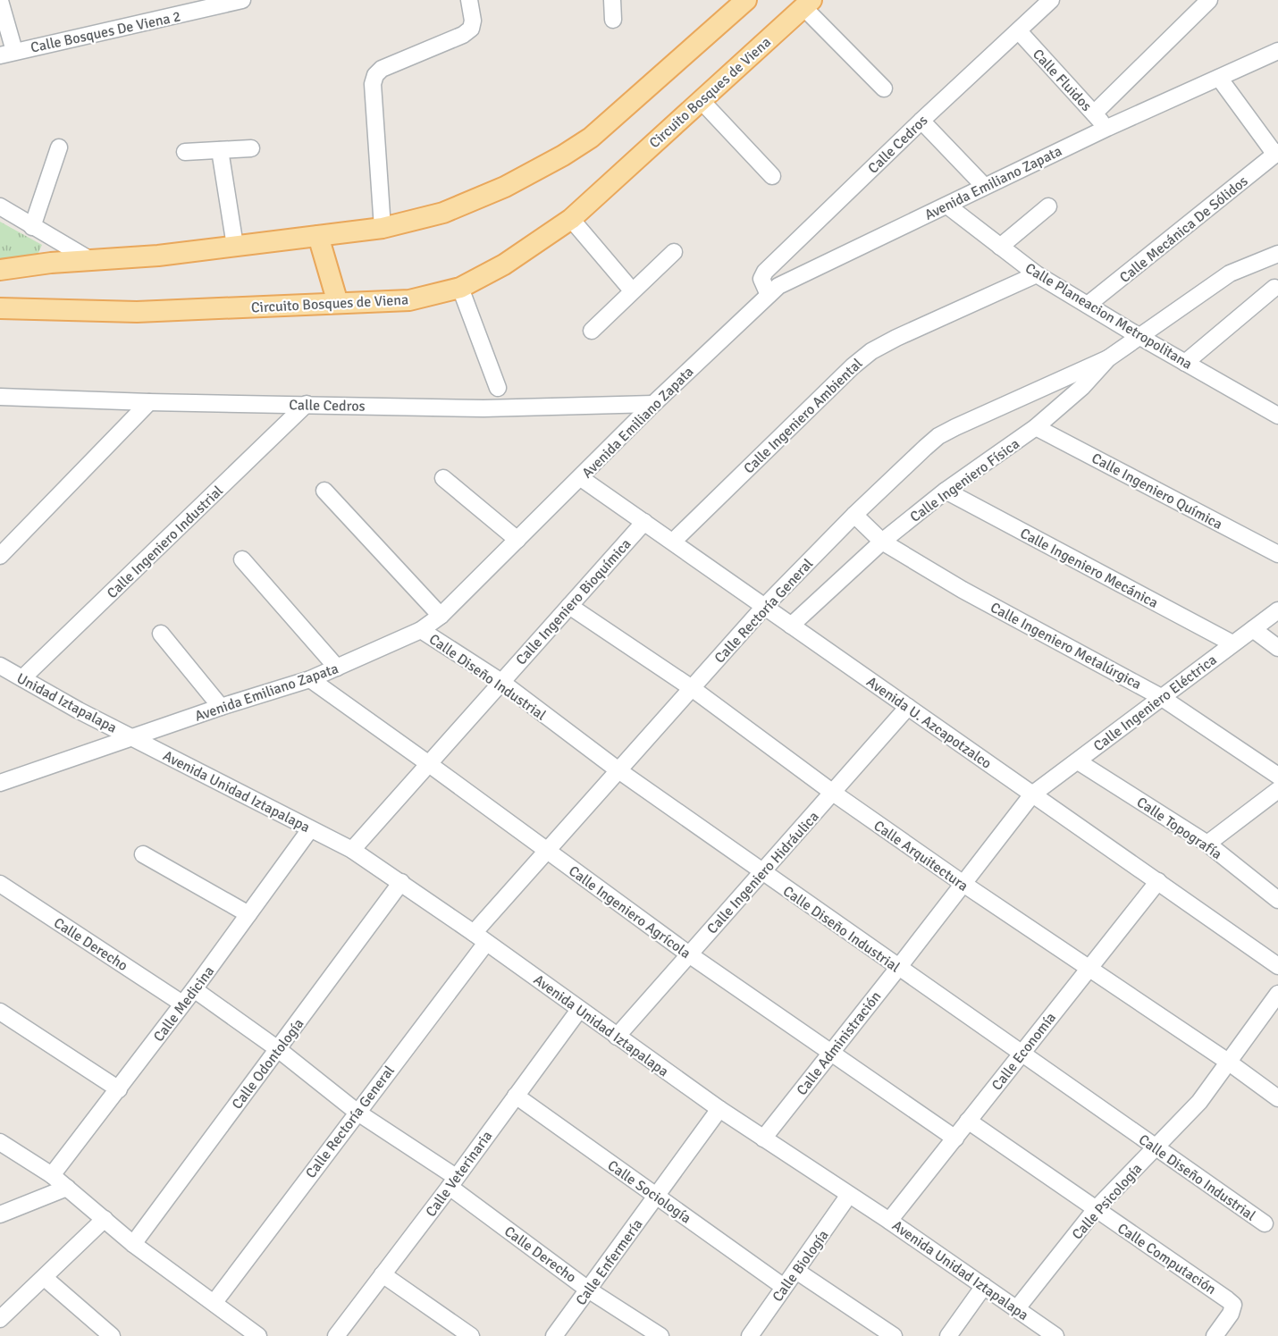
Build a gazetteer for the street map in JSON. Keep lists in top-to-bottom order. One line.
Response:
{"streets":{"main road":["Circuito Bosques de Viena"],"street":["Calle Bosques De Viena 2","Calle Fluidos","Calle Cedros","Avenida Emiliano Zapata","Calle Mecánica De Sólidos","Calle Planeacion Metropolitana","Calle Ingeniero Ambiental","Calle Ingeniero Física","Calle Ingeniero Química","Calle Ingeniero Industrial","Calle Ingeniero Mecánica","Calle Ingeniero Bioquímica","Calle Rectoría General","Calle Ingeniero Metalúrgica","Calle Diseño Industrial","Unidad Iztapalapa","Calle Ingeniero Eléctrica","Avenida U. Azcapotzalco","Avenida Unidad Iztapalapa","Calle Topografía","Calle Arquitectura","Calle Ingeniero Hidráulica","Calle Ingeniero Agrícola","Calle Derecho","Calle Medicina","Calle Administración","Calle Economía","Calle Odontología","Calle Veterinaria","Calle Sociología","Calle Psicología","Calle Computación","Calle Enfermería","Calle Biología"]},"crossings":[["Calle Fluidos","Calle Cedros"],["Calle Fluidos","Avenida Emiliano Zapata"],["Calle Cedros","Avenida Emiliano Zapata"],["Calle Cedros","Calle Ingeniero Industrial"],["Avenida Emiliano Zapata","Calle Planeacion Metropolitana"],["Avenida Emiliano Zapata","Calle Diseño Industrial"],["Avenida Emiliano Zapata","Unidad Iztapalapa"],["Avenida Emiliano Zapata","Avenida U. Azcapotzalco"],["Avenida Emiliano Zapata","Avenida Unidad Iztapalapa"],["Avenida Emiliano Zapata","Calle Ingeniero Agrícola"],["Calle Mecánica De Sólidos","Calle Planeacion Metropolitana"],["Calle Planeacion Metropolitana","Calle Ingeniero Ambiental"],["Calle Planeacion Metropolitana","Calle Ingeniero Física"],["Calle Ingeniero Ambiental","Avenida U. Azcapotzalco"],["Calle Ingeniero Física","Calle Ingeniero Química"],["Calle Ingeniero Física","Calle Ingeniero Mecánica"],["Calle Ingeniero Física","Calle Rectoría General"],["Calle Ingeniero Física","Calle Ingeniero Metalúrgica"],["Calle Ingeniero Física","Avenida U. Azcapotzalco"],["Calle Ingeniero Industrial","Unidad Iztapalapa"],["Calle Ingeniero Mecánica","Calle Ingeniero Eléctrica"],["Calle Ingeniero Bioquímica","Calle Diseño Industrial"],["Calle Ingeniero Bioquímica","Avenida U. Azcapotzalco"],["Calle Ingeniero Bioquímica","Avenida Unidad Iztapalapa"],["Calle Ingeniero Bioquímica","Calle Arquitectura"],["Calle Ingeniero Bioquímica","Calle Ingeniero Agrícola"],["Calle Rectoría General","Calle Ingeniero Metalúrgica"],["Calle Rectoría General","Calle Diseño Industrial"],["Calle Rectoría General","Avenida U. Azcapotzalco"],["Calle Rectoría General","Avenida Unidad Iztapalapa"],["Calle Rectoría General","Calle Arquitectura"],["Calle Rectoría General","Calle Ingeniero Agrícola"],["Calle Rectoría General","Calle Derecho"],["Calle Ingeniero Metalúrgica","Calle Ingeniero Eléctrica"],["Calle Diseño Industrial","Calle Ingeniero Hidráulica"],["Calle Diseño Industrial","Calle Administración"],["Calle Diseño Industrial","Calle Economía"],["Calle Diseño Industrial","Calle Psicología"],["Unidad Iztapalapa","Avenida Unidad Iztapalapa"],["Calle Ingeniero Eléctrica","Avenida U. Azcapotzalco"],["Calle Ingeniero Eléctrica","Calle Topografía"],["Calle Ingeniero Eléctrica","Calle Administración"],["Avenida U. Azcapotzalco","Calle Ingeniero Hidráulica"],["Avenida U. Azcapotzalco","Calle Administración"],["Avenida U. Azcapotzalco","Calle Economía"],["Avenida Unidad Iztapalapa","Calle Ingeniero Hidráulica"],["Avenida Unidad Iztapalapa","Calle Medicina"],["Avenida Unidad Iztapalapa","Calle Administración"],["Avenida Unidad Iztapalapa","Calle Economía"],["Avenida Unidad Iztapalapa","Calle Odontología"],["Avenida Unidad Iztapalapa","Calle Veterinaria"],["Avenida Unidad Iztapalapa","Calle Psicología"],["Avenida Unidad Iztapalapa","Calle Enfermería"],["Avenida Unidad Iztapalapa","Calle Biología"],["Calle Arquitectura","Calle Ingeniero Hidráulica"],["Calle Arquitectura","Calle Administración"],["Calle Arquitectura","Calle Economía"],["Calle Arquitectura","Calle Psicología"],["Calle Ingeniero Hidráulica","Calle Ingeniero Agrícola"],["Calle Ingeniero Agrícola","Calle Administración"],["Calle Ingeniero Agrícola","Calle Economía"],["Calle Derecho","Calle Medicina"],["Calle Derecho","Calle Odontología"],["Calle Derecho","Calle Veterinaria"],["Calle Derecho","Calle Enfermería"],["Calle Economía","Calle Computación"],["Calle Veterinaria","Calle Sociología"],["Calle Sociología","Calle Enfermería"],["Calle Sociología","Calle Biología"],["Calle Psicología","Calle Computación"]]}
